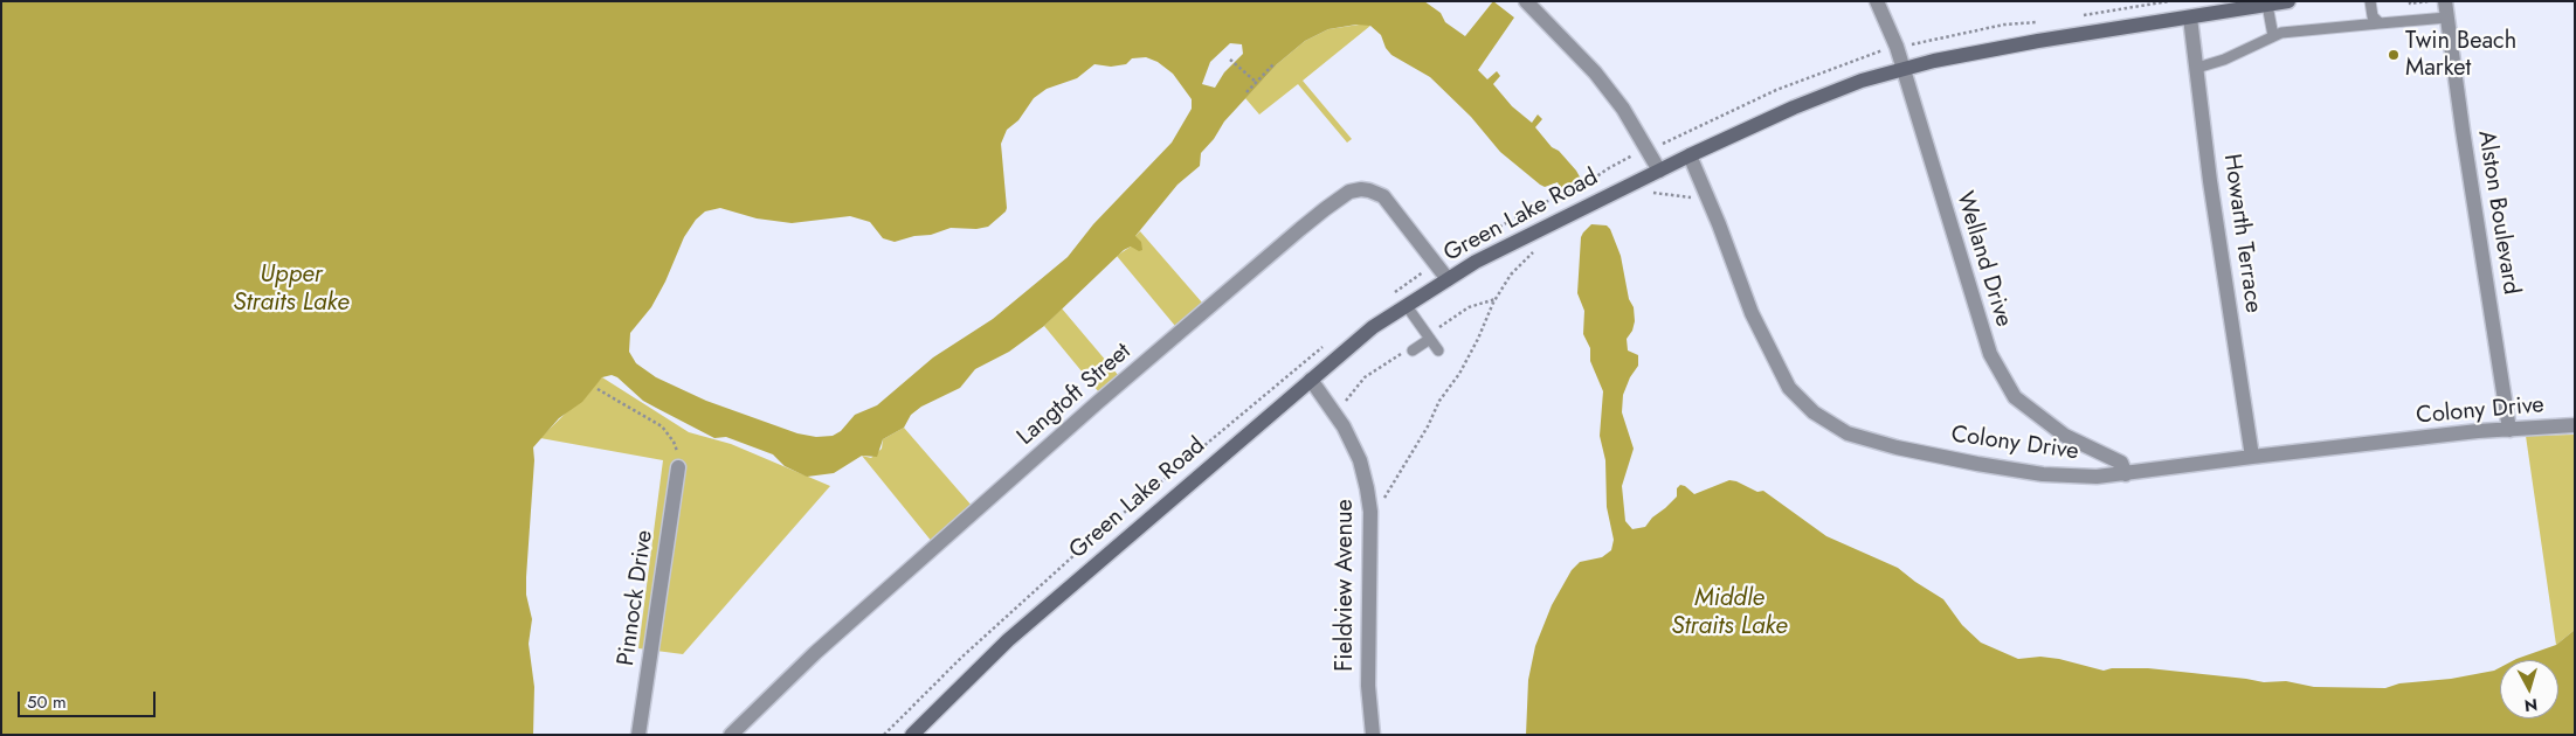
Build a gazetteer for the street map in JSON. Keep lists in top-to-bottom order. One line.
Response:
{"streets":{"street":["Alston Boulevard","Green Lake Road","Howarth Terrace","Welland Drive","Langtoft Street","Colony Drive","Fieldview Avenue","Pinnock Drive"]},"crossings":[["Alston Boulevard","Colony Drive"],["Green Lake Road","Howarth Terrace"],["Green Lake Road","Welland Drive"],["Green Lake Road","Langtoft Street"],["Green Lake Road","Colony Drive"],["Green Lake Road","Fieldview Avenue"],["Howarth Terrace","Colony Drive"],["Welland Drive","Colony Drive"]],"water":["Upper Straits Lake","Middle Straits Lake"],"places":["Twin Beach Market"],"scale_bar":"50 m","north":"bottom"}
